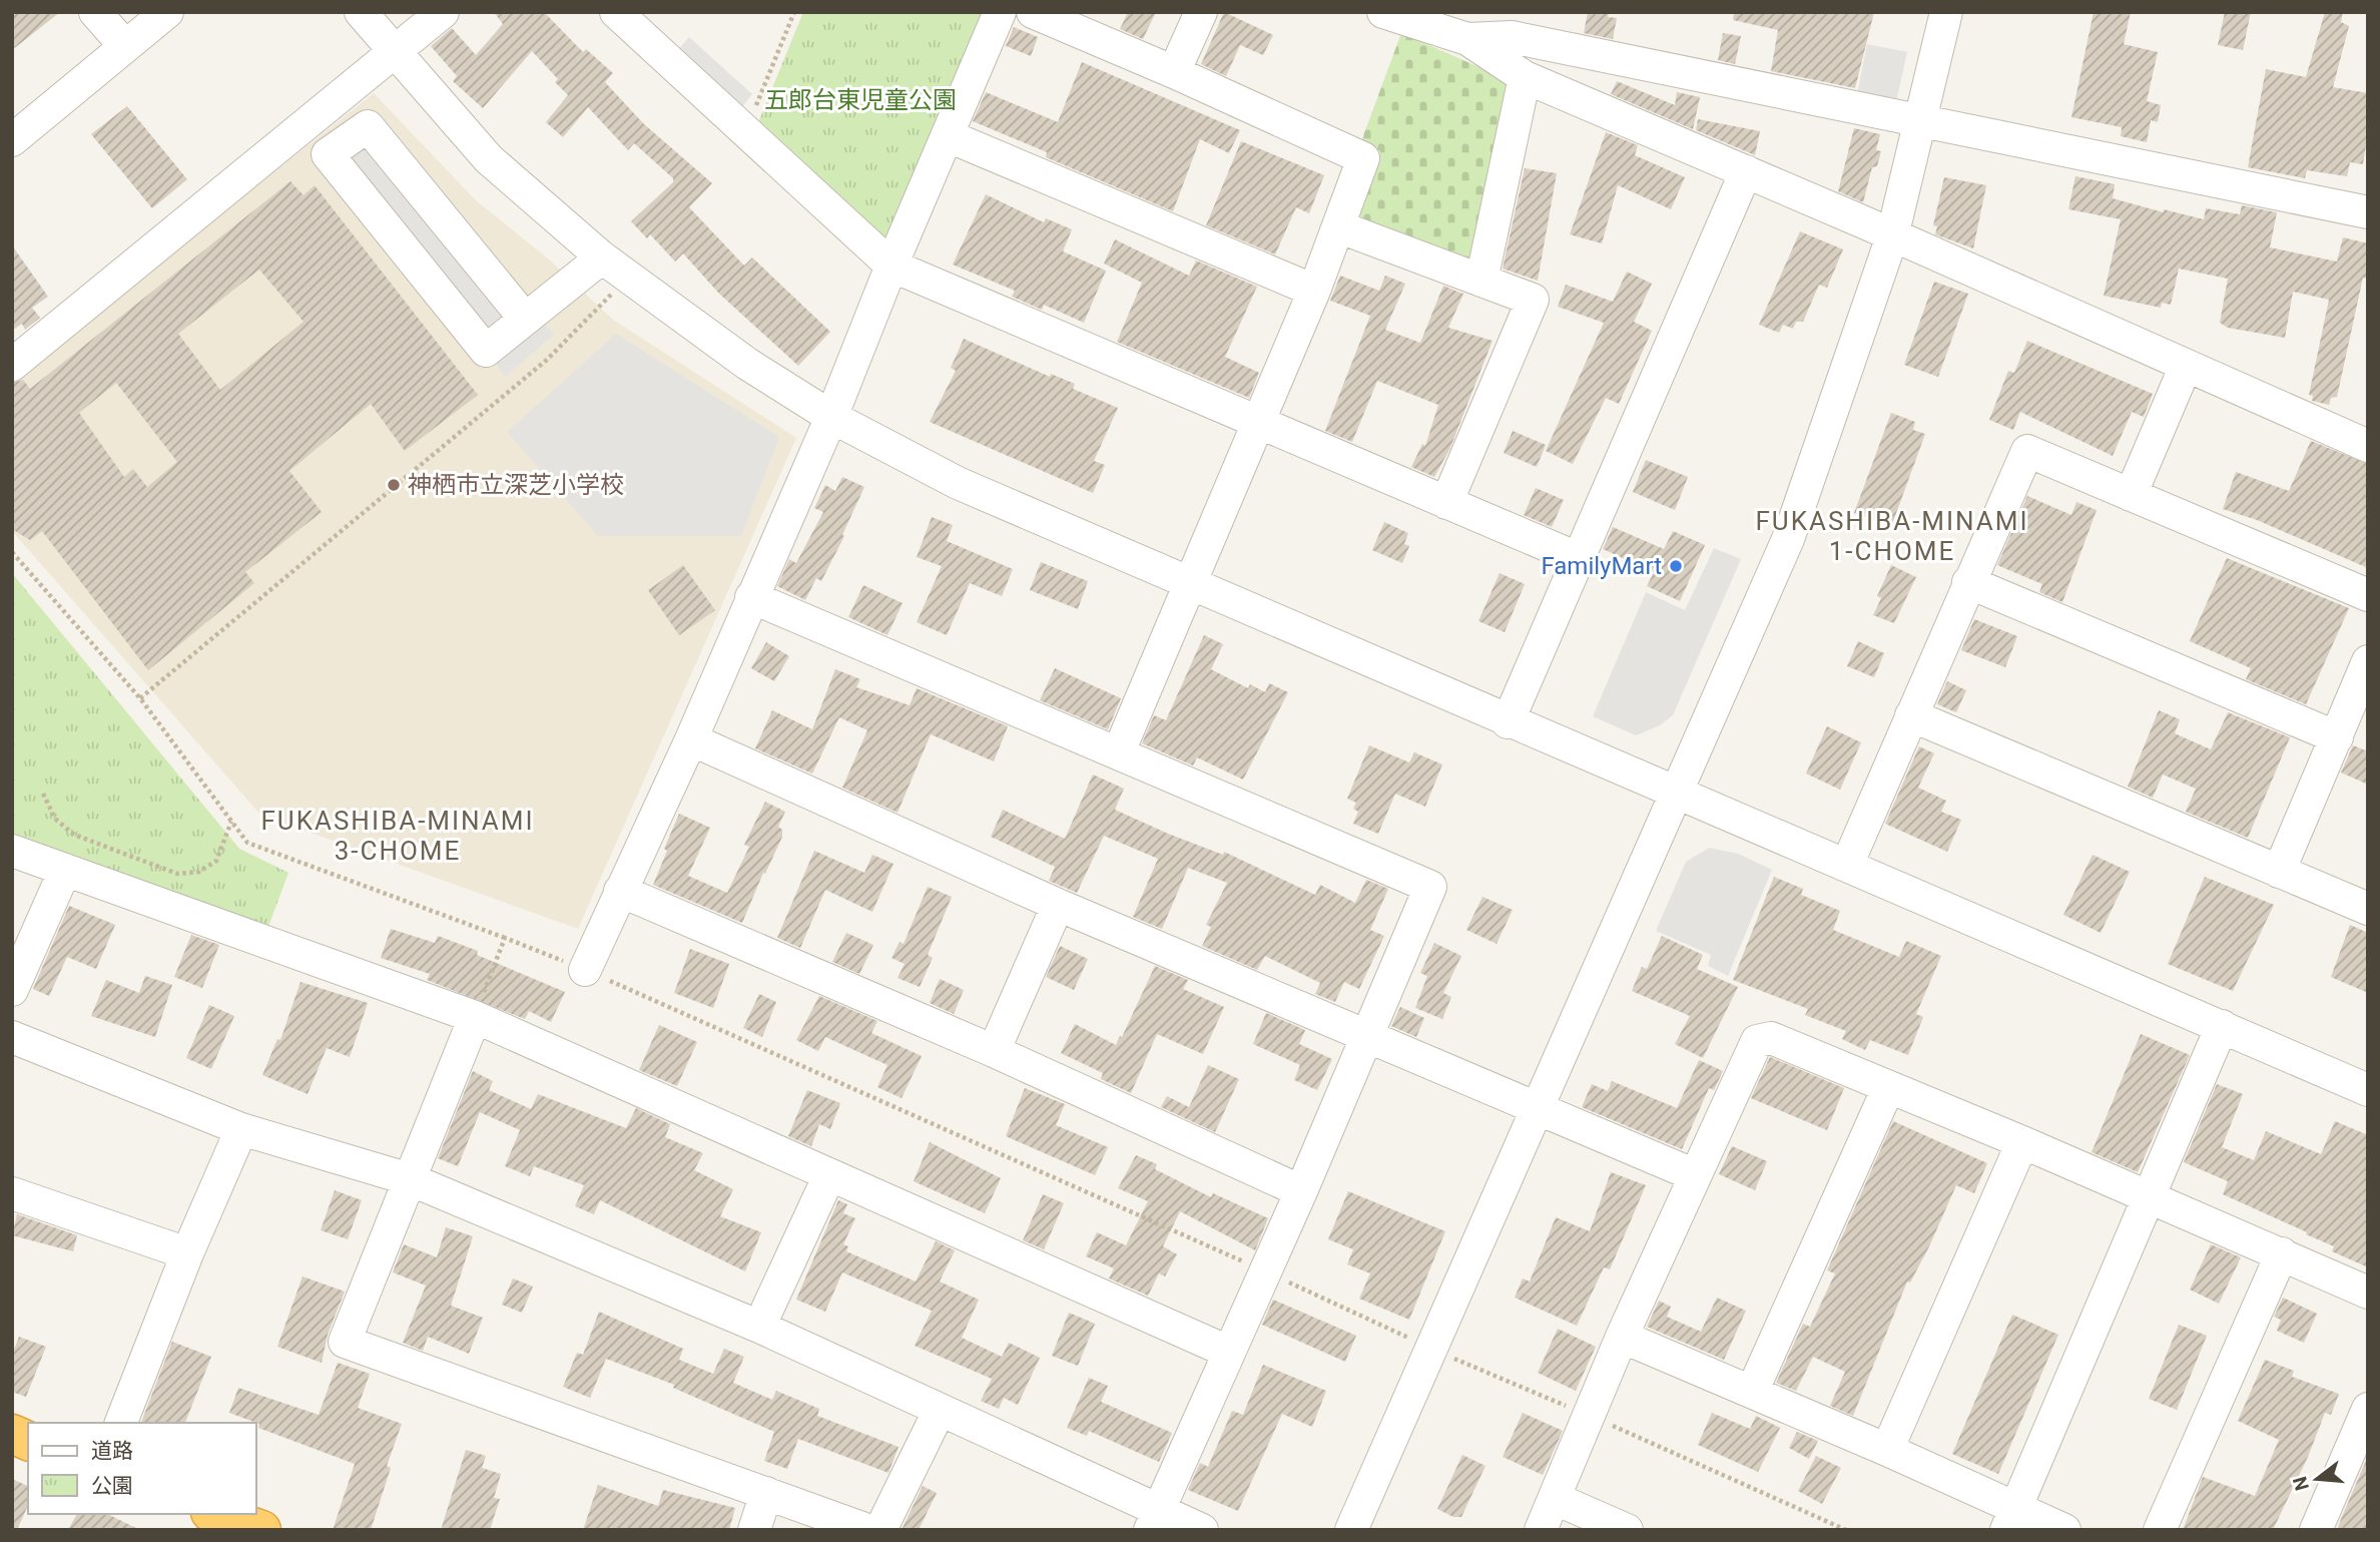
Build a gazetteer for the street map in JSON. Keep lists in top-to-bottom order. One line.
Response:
{"districts":["FUKASHIBA-MINAMI 1-CHOME","FUKASHIBA-MINAMI 3-CHOME"],"parks":["五郎台東児童公園"],"places":["神栖市立深芝小学校","FamilyMart"],"legend":["道路","公園"],"north":"left"}
